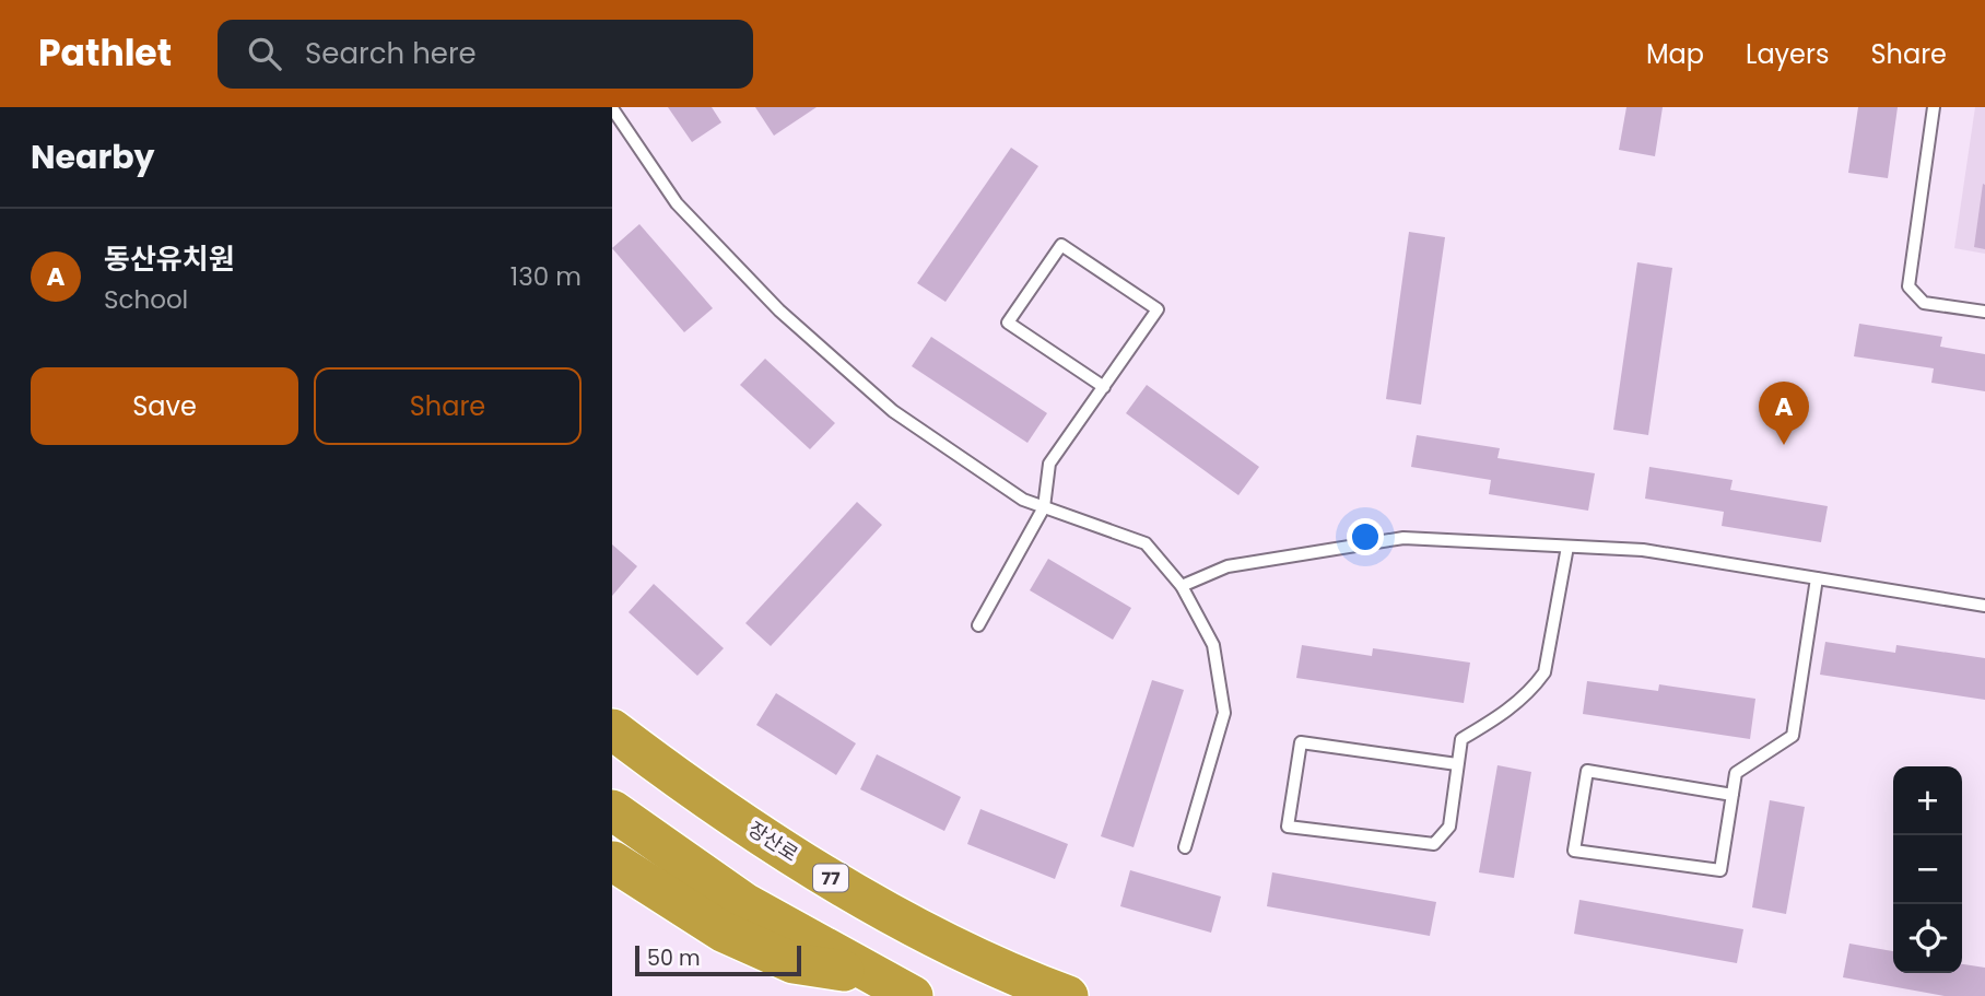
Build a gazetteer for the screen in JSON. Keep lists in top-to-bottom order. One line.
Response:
{"streets":{"highway":["장산로","77"]},"scale_bar":"50 m","page":{"header":"Pathlet","search":"Search here","nav":["Map","Layers","Share"],"heading":"Nearby","list":[{"mark":"A","name":"동산유치원","note":"School","value":"130 m"}],"buttons":["Save","Share"],"pins":"A","map_buttons":["+","−"],"scale":"50 m"}}
